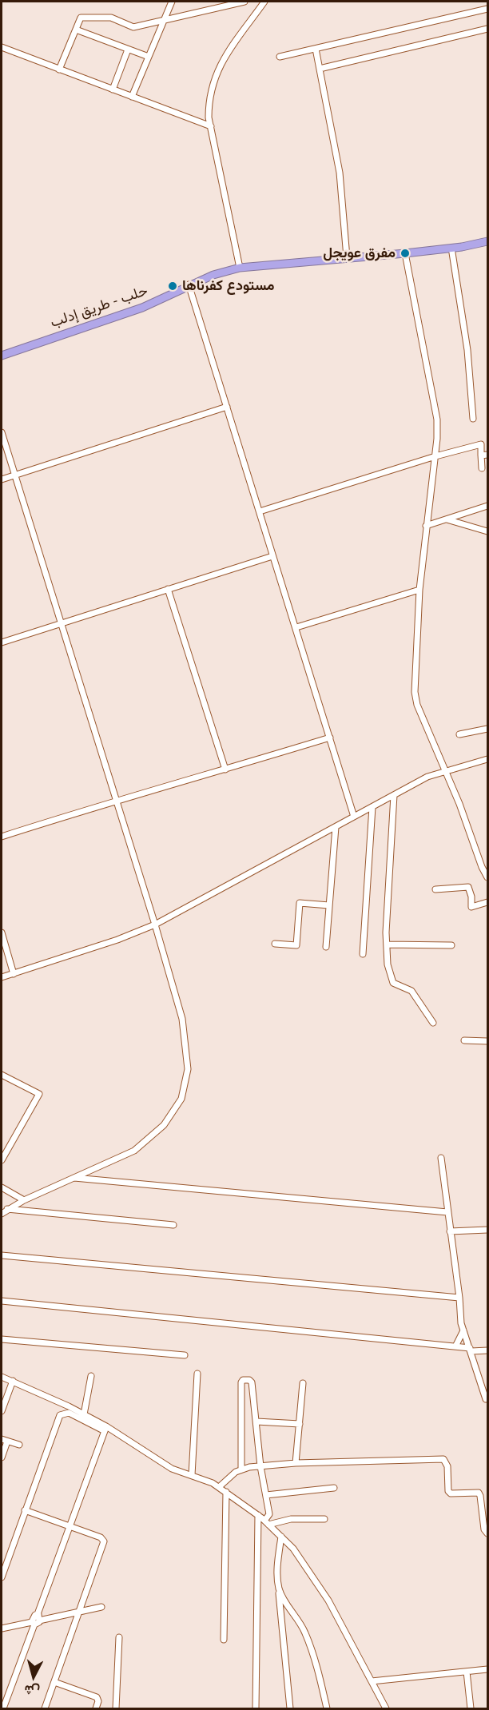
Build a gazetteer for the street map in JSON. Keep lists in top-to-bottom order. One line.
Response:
{"streets":{"highway":["حلب - طريق إدلب"]},"places":["مفرق عويجل","مستودع كفرناها"],"north":"bottom"}
